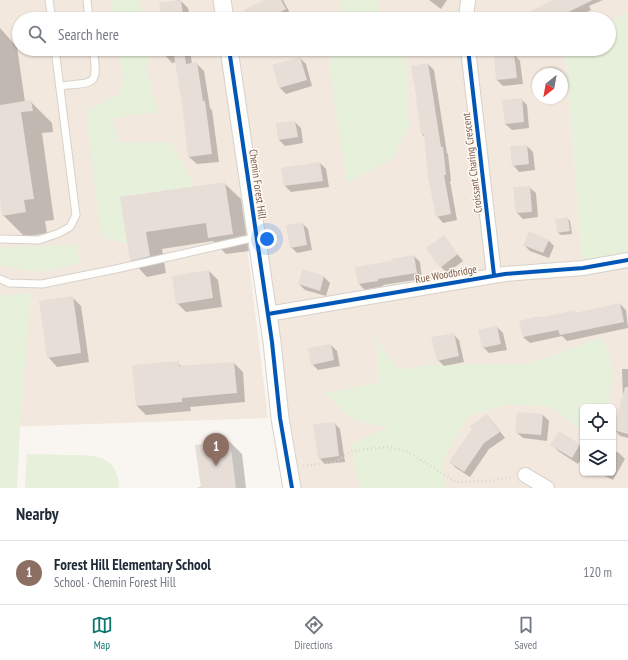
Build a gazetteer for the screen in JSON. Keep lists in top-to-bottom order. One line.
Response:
{"streets":{"street":["Croissant Charing Crescent","Chemin Forest Hill","Rue Woodbridge"]},"crossings":[["Croissant Charing Crescent","Rue Woodbridge"],["Chemin Forest Hill","Rue Woodbridge"]],"north":"bottom left","page":{"search":"Search here","pins":"1","heading":"Nearby","list":[{"mark":"1","name":"Forest Hill Elementary School","note":"School · Chemin Forest Hill","value":"120 m"}],"nav":["Map","Directions","Saved"]}}
